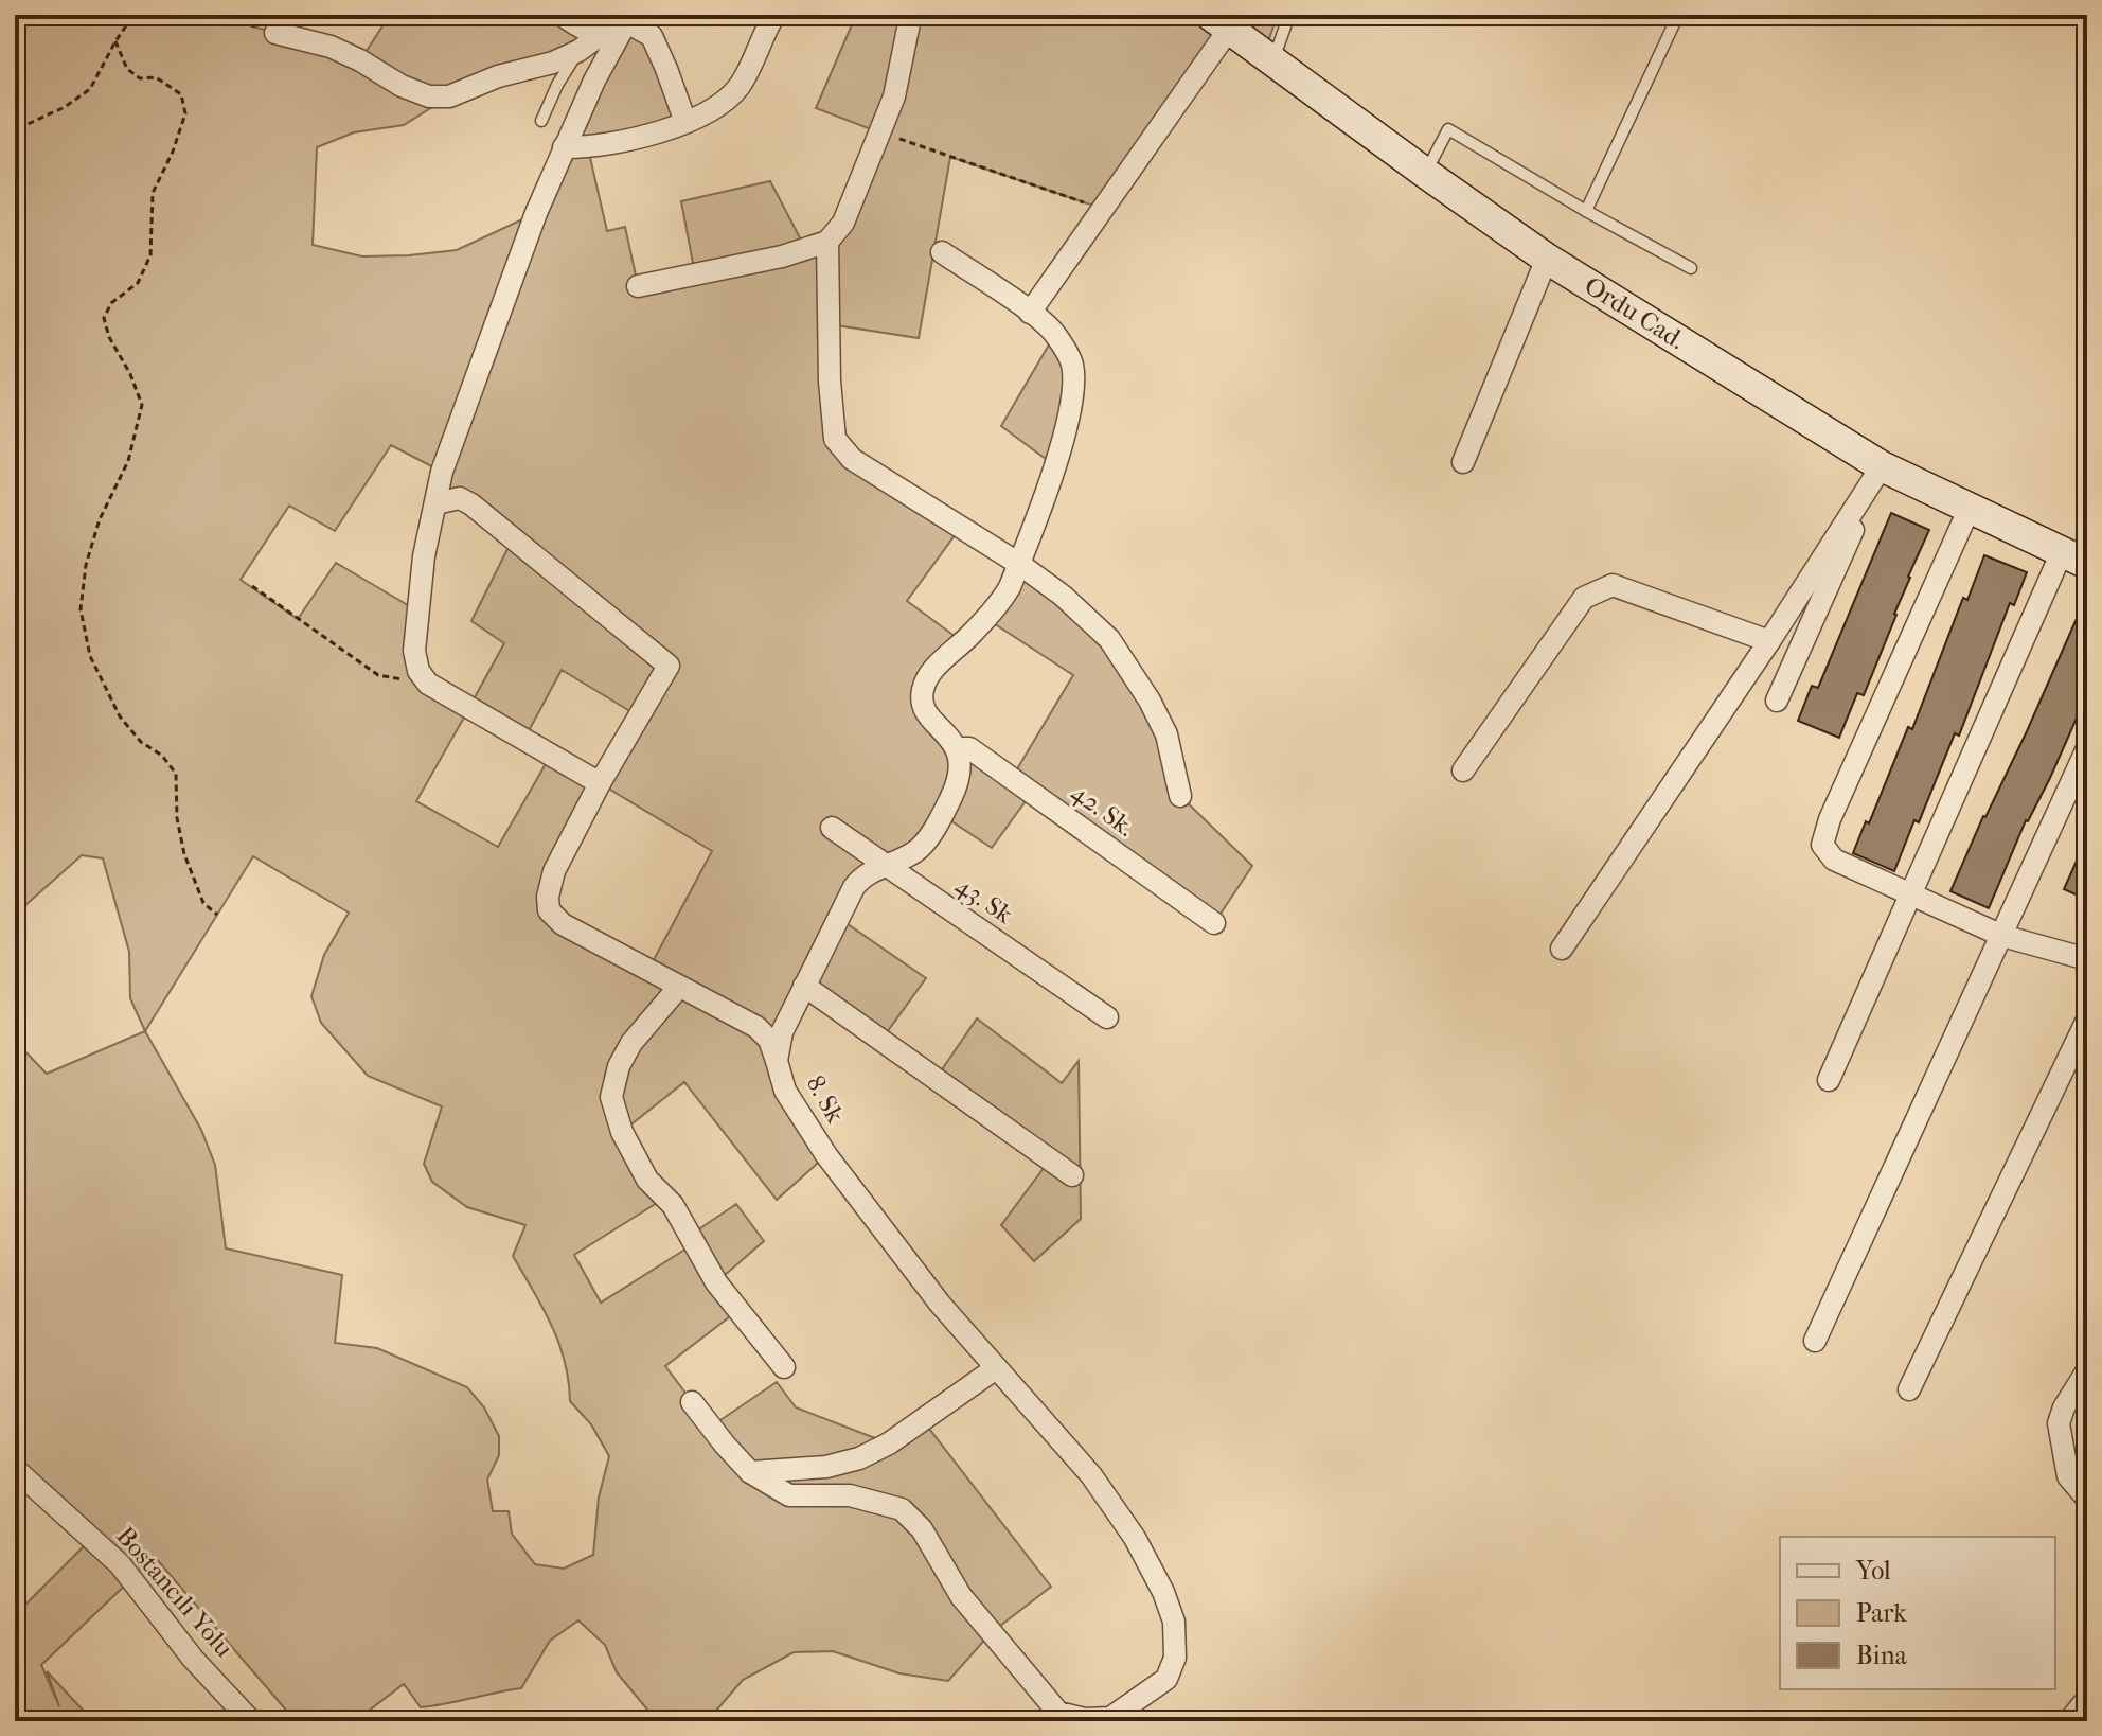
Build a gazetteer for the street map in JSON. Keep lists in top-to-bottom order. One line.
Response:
{"streets":{"main road":["Ordu Cad."],"street":["42. Sk.","43. Sk","8. Sk","Bostancılı Yolu"]},"crossings":[["42. Sk.","8. Sk"],["43. Sk","8. Sk"]],"legend":["Yol","Park","Bina"]}
